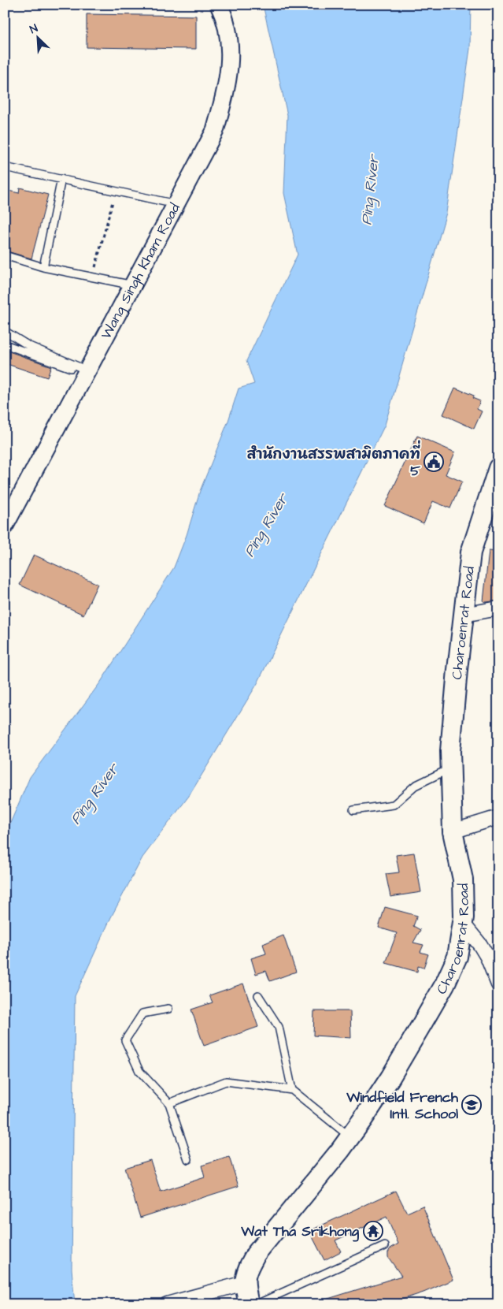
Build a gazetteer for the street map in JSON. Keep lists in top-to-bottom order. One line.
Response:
{"streets":{"main road":["Charoenrat Road"],"street":["Wang Singh Kham Road"]},"water":["Ping River"],"places":{"public building":["สำนักงานสรรพสามิตภาคที่ 5"],"school or university":["Windfield French Intl. School"],"temple":["Wat Tha Srikhong"]},"north":"top left"}
